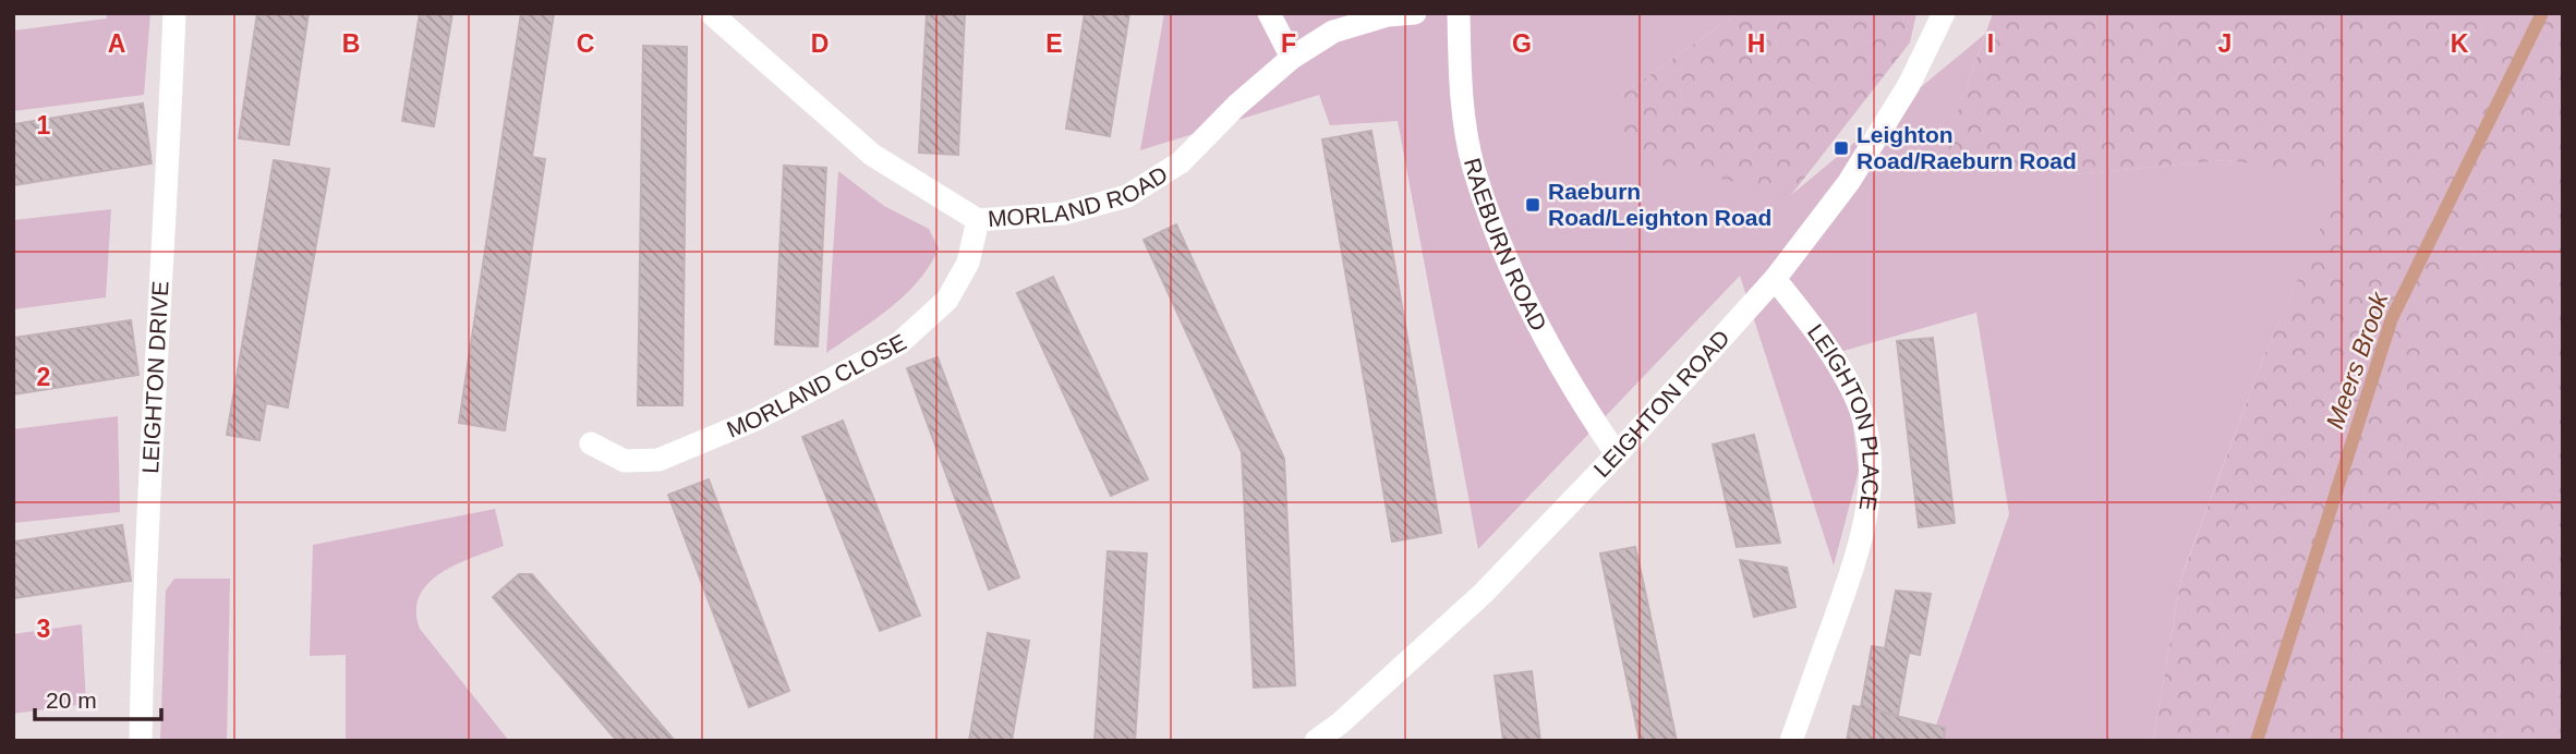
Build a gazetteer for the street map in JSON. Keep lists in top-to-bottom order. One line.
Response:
{"streets":{"street":["MORLAND ROAD","RAEBURN ROAD","LEIGHTON DRIVE","MORLAND CLOSE","LEIGHTON ROAD","LEIGHTON PLACE"]},"crossings":[["MORLAND ROAD","MORLAND CLOSE"],["RAEBURN ROAD","LEIGHTON ROAD"],["LEIGHTON ROAD","LEIGHTON PLACE"]],"water":["Meers Brook"],"places":{"transit":["Leighton Road/Raeburn Road","Raeburn Road/Leighton Road"]},"scale_bar":"20 m","grid":{"columns":["A","B","C","D","E","F","G","H","I","J","K"],"rows":["1","2","3"]}}
